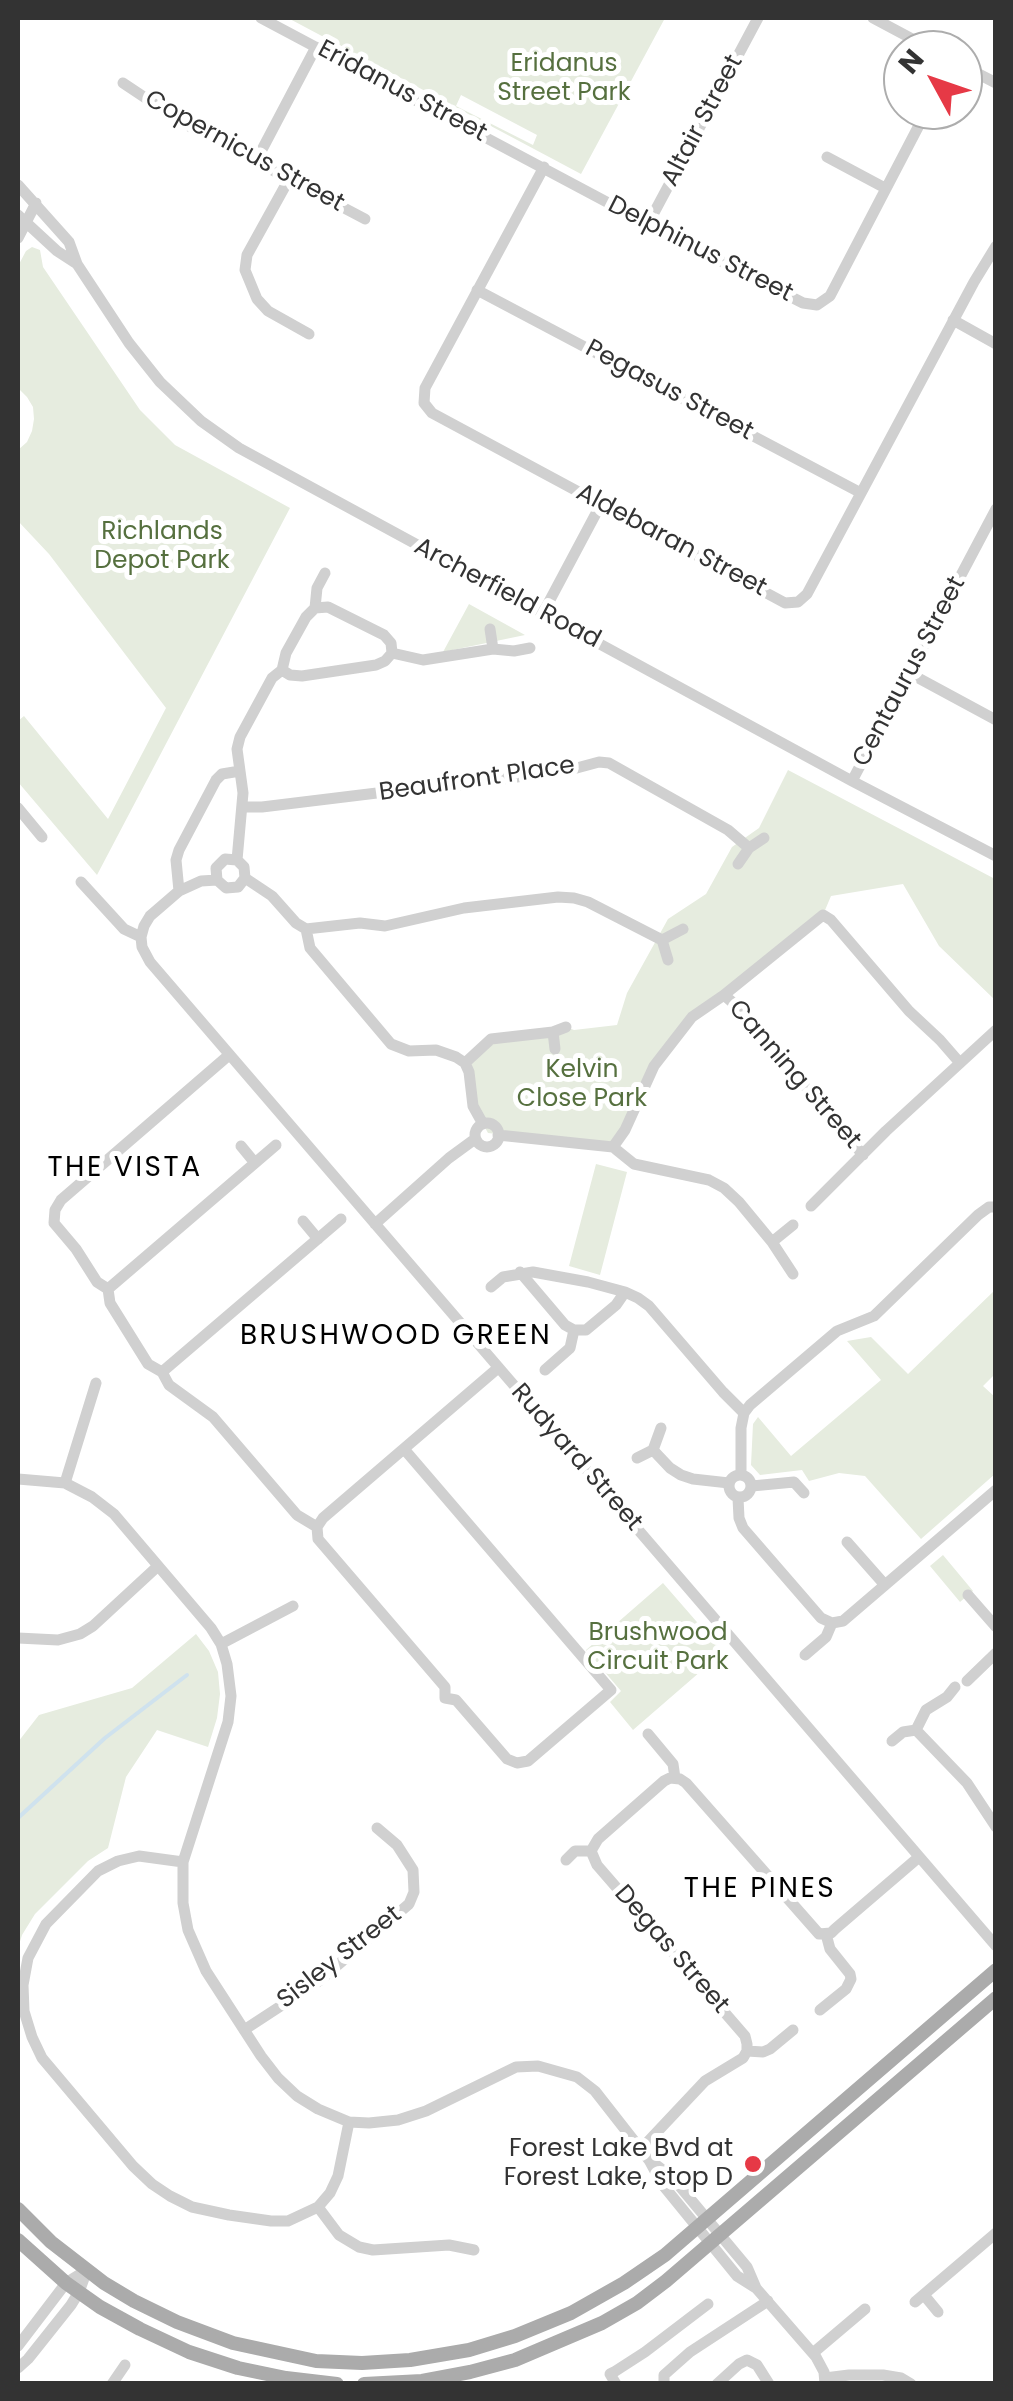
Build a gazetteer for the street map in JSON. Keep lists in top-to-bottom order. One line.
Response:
{"streets":{"street":["Eridanus Street","Altair Street","Copernicus Street","Delphinus Street","Pegasus Street","Aldebaran Street","Archerfield Road","Centaurus Street","Beaufront Place","Canning Street","Rudyard Street","Degas Street","Sisley Street"]},"crossings":[["Eridanus Street","Delphinus Street"],["Eridanus Street","Aldebaran Street"],["Altair Street","Delphinus Street"],["Delphinus Street","Aldebaran Street"],["Pegasus Street","Aldebaran Street"],["Archerfield Road","Centaurus Street"]],"districts":["THE VISTA","BRUSHWOOD GREEN","THE PINES"],"parks":["Eridanus Street Park","Richlands Depot Park","Kelvin Close Park","Brushwood Circuit Park"],"places":["Forest Lake Bvd at Forest Lake, stop D"],"north":"top left"}
